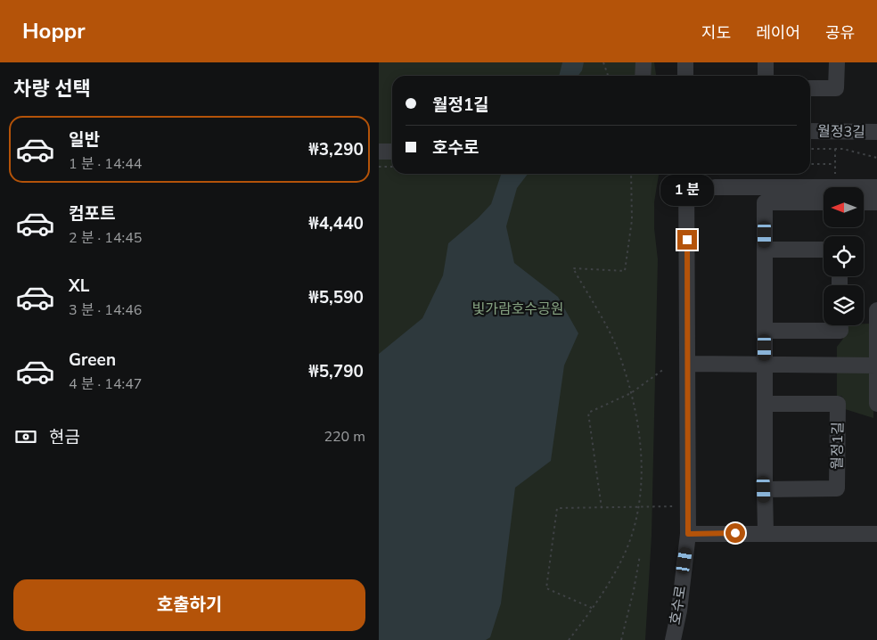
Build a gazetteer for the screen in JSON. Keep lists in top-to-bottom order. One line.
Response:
{"streets":{"street":["월정3길","월정1길","호수로"]},"parks":["빛가람호수공원"],"north":"left","page":{"header":"Hoppr","nav":["지도","레이어","공유"],"heading":"차량 선택","banner":["월정1길","호수로"],"list":[{"name":"일반","note":"1 분 · 14:44","value":"₩3,290"},{"name":"컴포트","note":"2 분 · 14:45","value":"₩4,440"},{"name":"XL","note":"3 분 · 14:46","value":"₩5,590"},{"name":"Green","note":"4 분 · 14:47","value":"₩5,790"}],"bubble":"1 분","pay":["현금","220 m"],"buttons":"호출하기"}}
